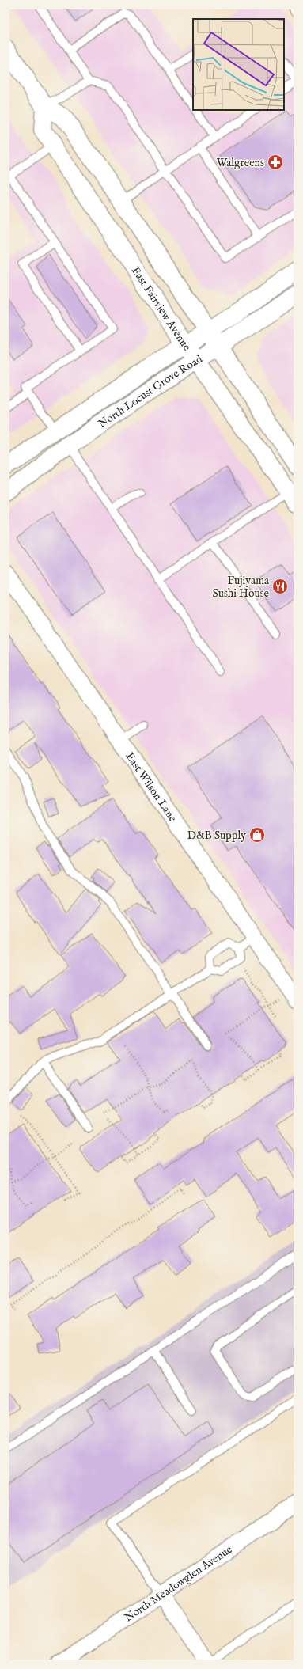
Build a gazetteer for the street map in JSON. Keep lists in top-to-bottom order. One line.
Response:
{"streets":{"main road":["East Fairview Avenue","North Locust Grove Road"],"street":["East Wilson Lane","North Meadowglen Avenue"]},"crossings":[["East Fairview Avenue","North Locust Grove Road"]],"places":{"pharmacy":["Walgreens"],"restaurant":["Fujiyama Sushi House"],"shop":["D&B Supply"]}}
